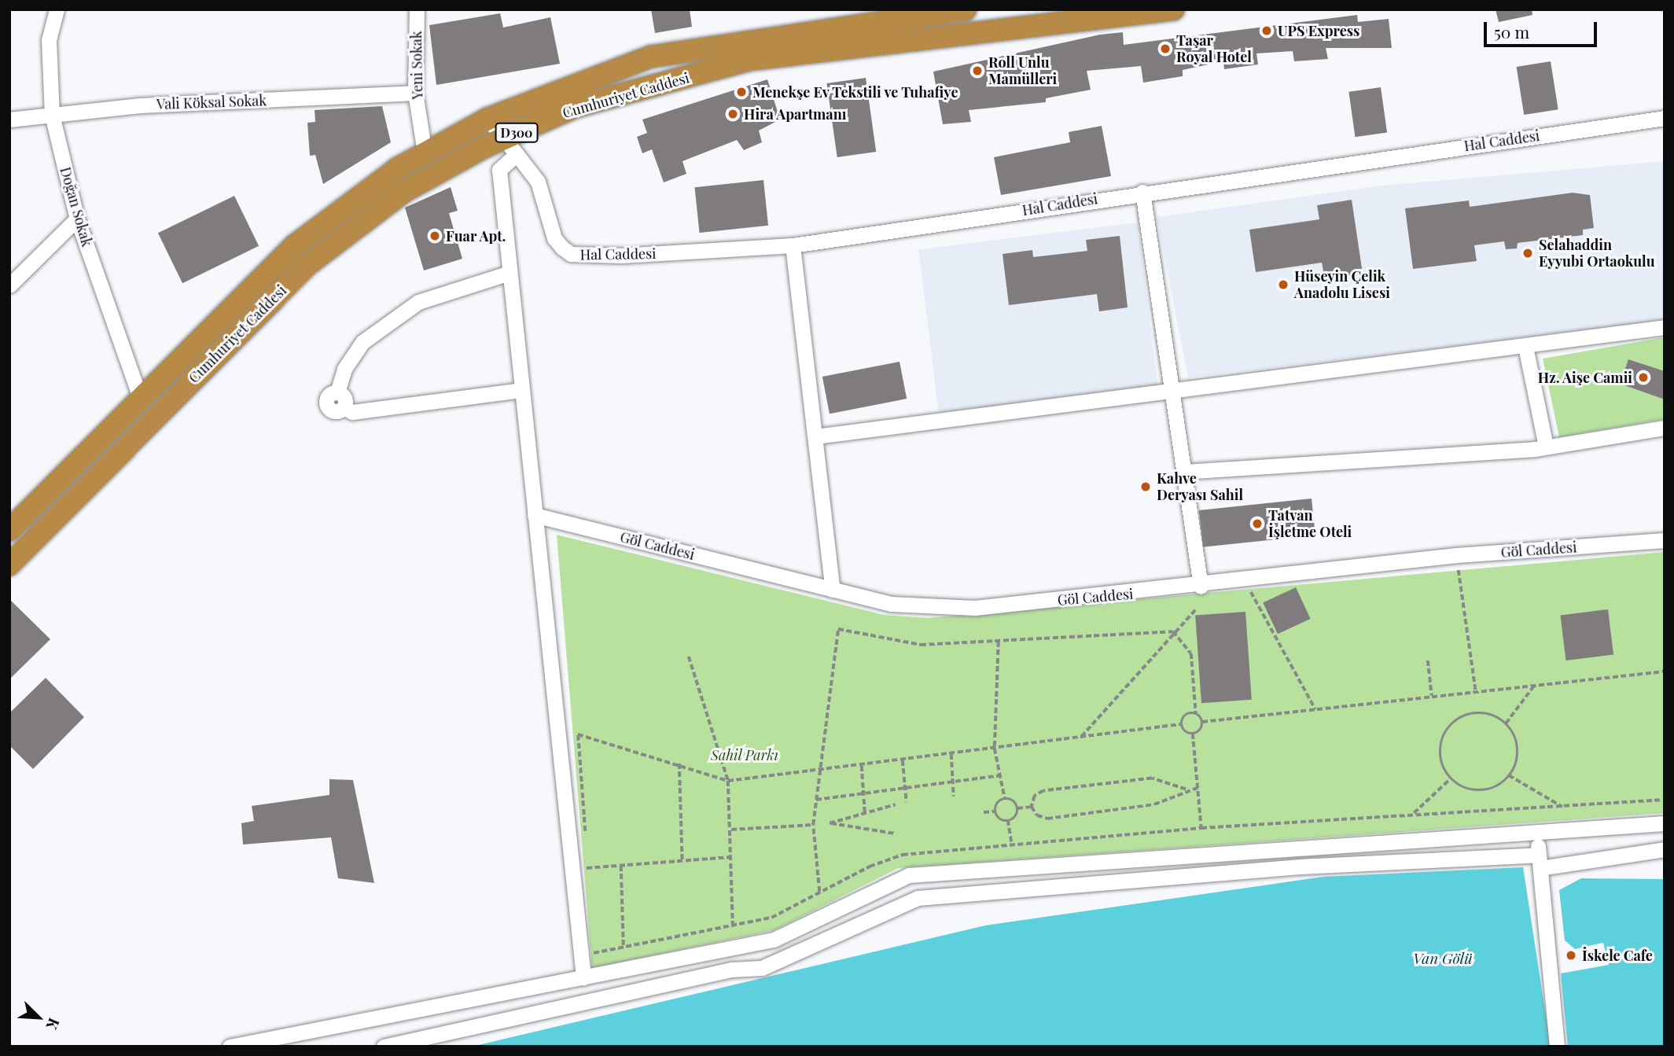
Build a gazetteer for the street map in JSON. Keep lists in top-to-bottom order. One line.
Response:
{"streets":{"highway":["Cumhuriyet Caddesi","D300"],"street":["Yeni Sokak","Vali Köksal Sokak","Hal Caddesi","Doğan Sokak","Göl Caddesi"]},"crossings":[["Yeni Sokak","Cumhuriyet Caddesi"],["Yeni Sokak","Vali Köksal Sokak"],["Cumhuriyet Caddesi","Hal Caddesi"],["Cumhuriyet Caddesi","Doğan Sokak"],["Vali Köksal Sokak","Doğan Sokak"]],"water":["Van Gölü"],"parks":["Sahil Parkı"],"places":["UPS Express","Taşar Royal Hotel","Roll Unlu Mamülleri","Menekşe Ev Tekstili ve Tuhafiye","Hira Apartmanı","Fuar Apt.","Selahaddin Eyyubi Ortaokulu","Hüseyin Çelik Anadolu Lisesi","Hz. Aişe Camii","Kahve Deryası Sahil","Tatvan İşletme Oteli","İskele Cafe"],"scale_bar":"50 m","north":"bottom right"}
